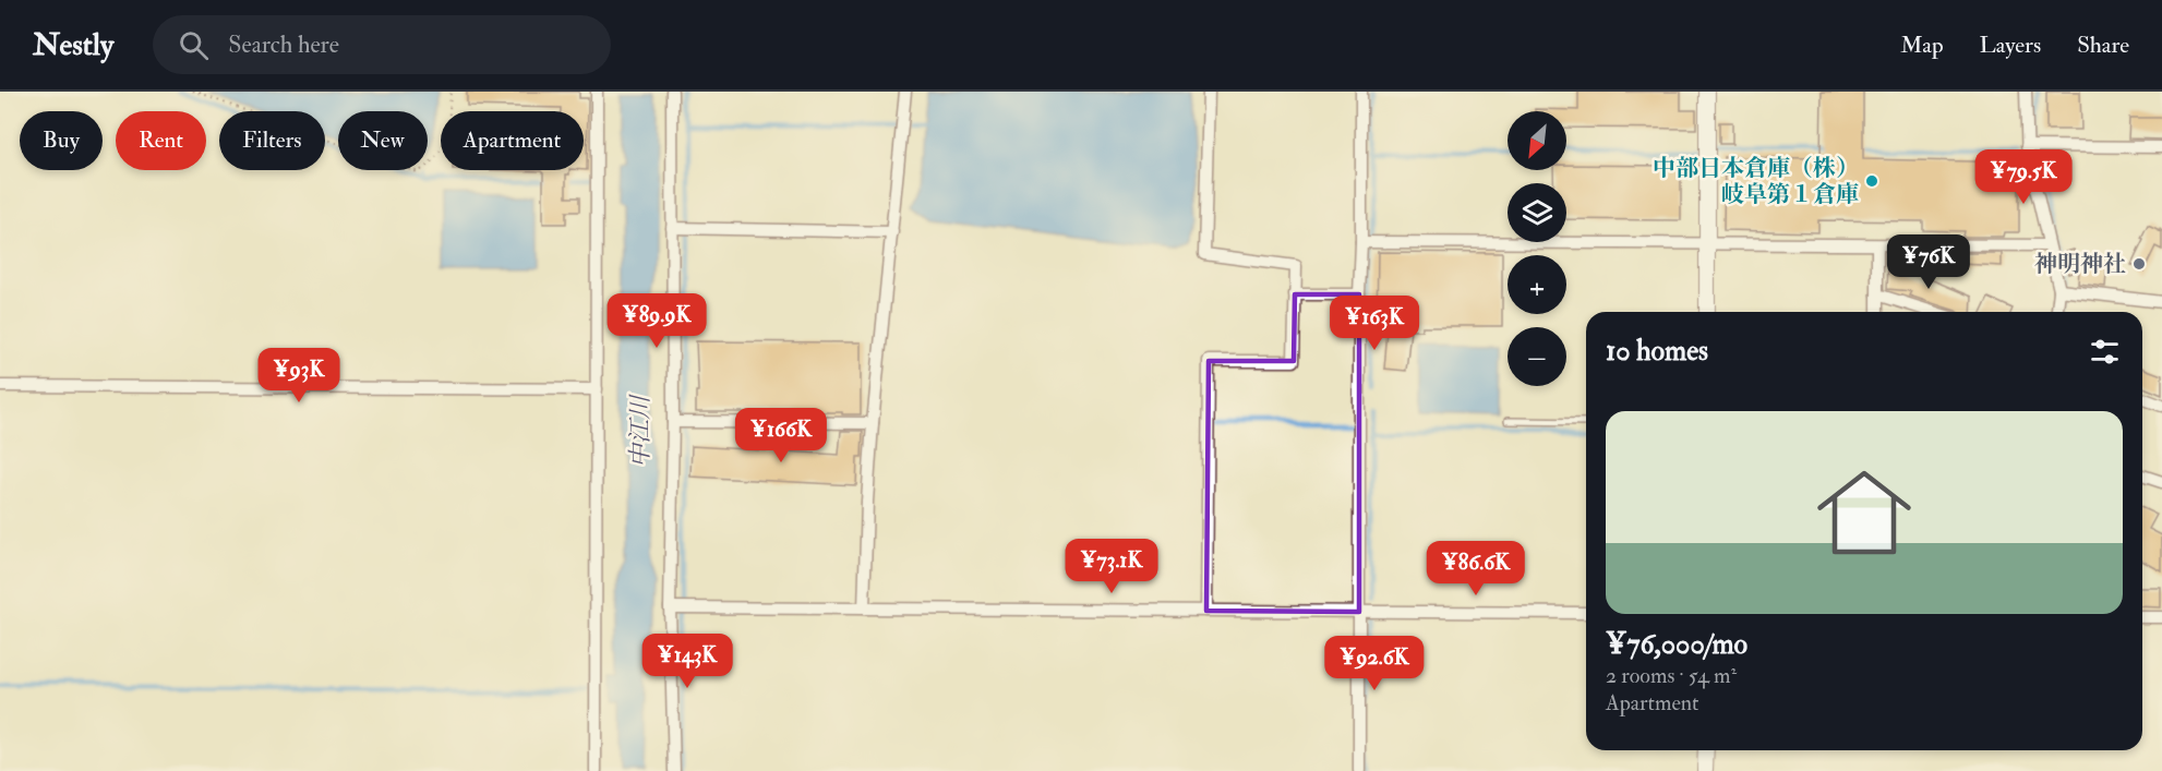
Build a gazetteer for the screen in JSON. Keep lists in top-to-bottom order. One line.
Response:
{"water":["中江川"],"places":["中部日本倉庫（株） 岐阜第１倉庫","神明神社"],"north":"bottom left","page":{"header":"Nestly","search":"Search here","nav":["Map","Layers","Share"],"map_buttons":["+","−"],"chip":["Buy","Rent","Filters","New","Apartment"],"price":["¥79.5K","¥76K","¥89.9K","¥163K","¥93K","¥166K","¥73.1K","¥86.6K","¥143K","¥92.6K"],"heading":"10 homes","list":[{"name":"¥76,000/mo","note":"2 rooms · 54 m² · Apartment"}]}}
